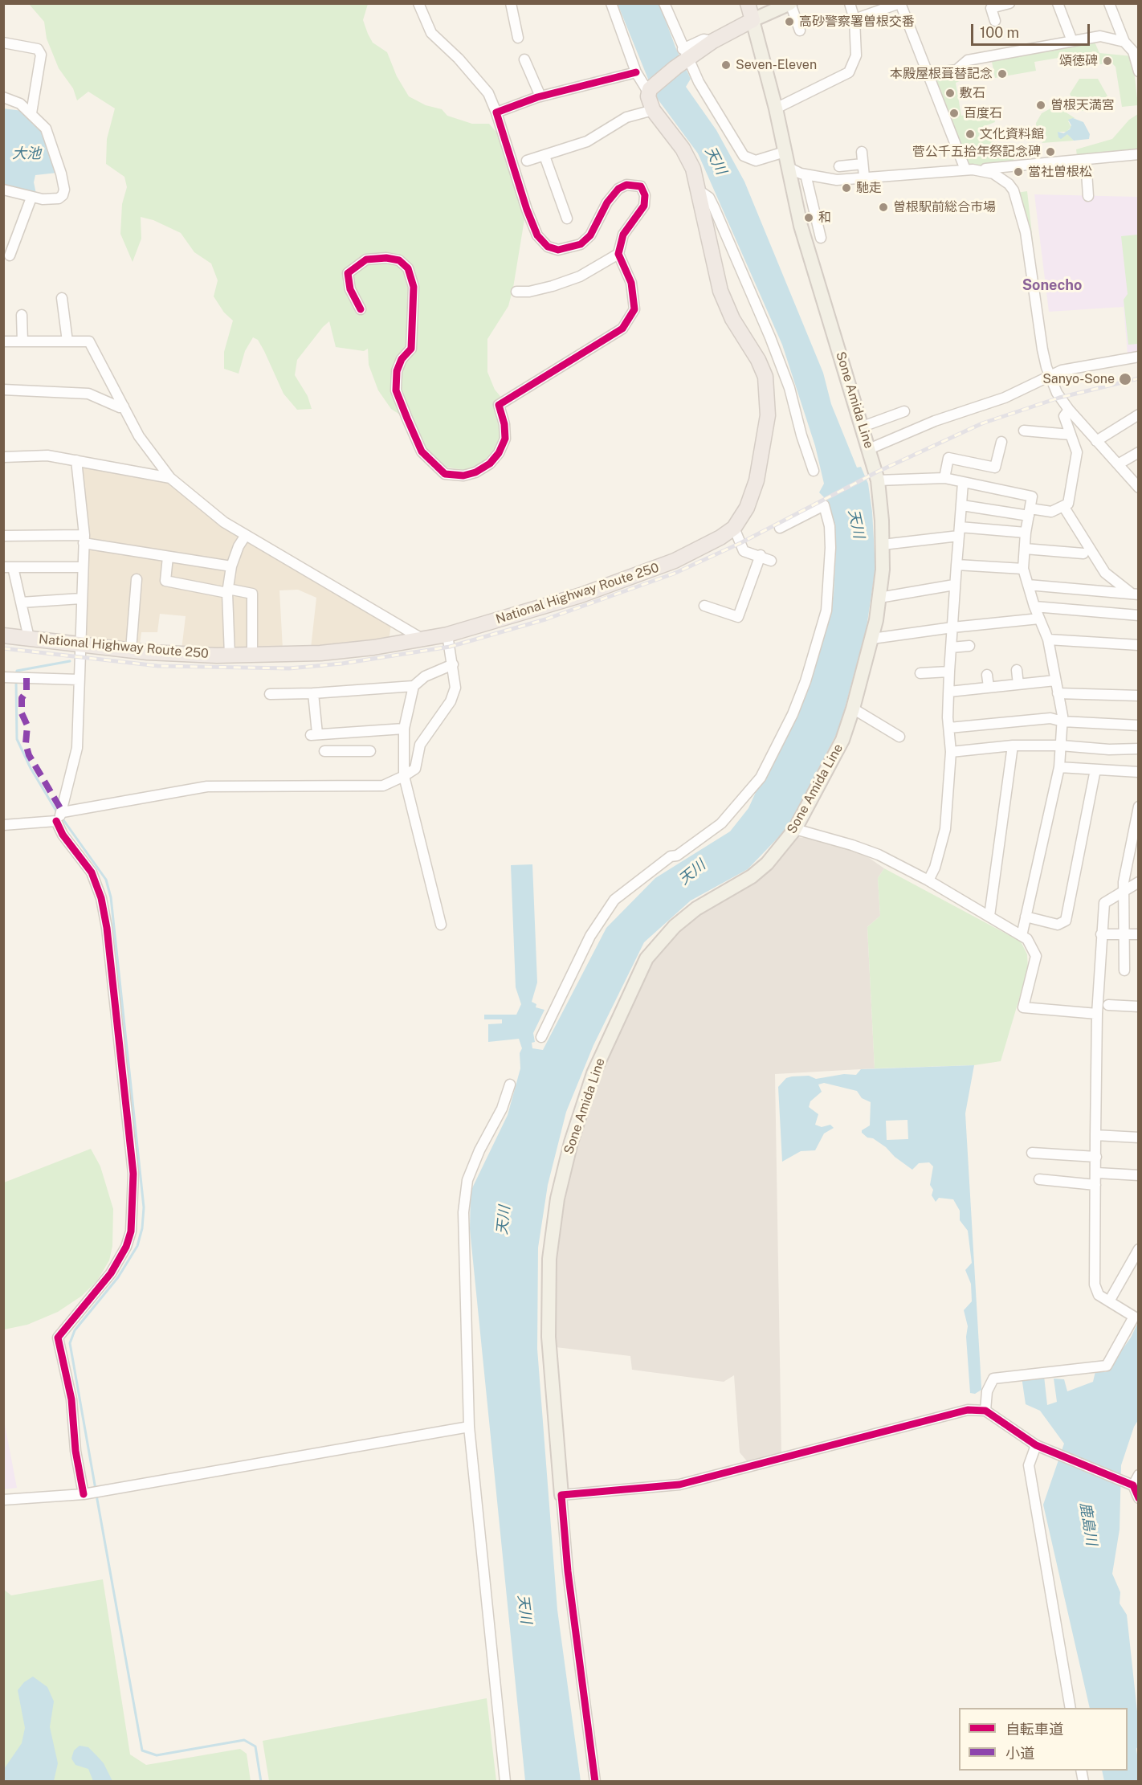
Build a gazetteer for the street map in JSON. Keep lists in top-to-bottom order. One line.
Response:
{"streets":{"highway":["National Highway Route 250"],"main road":["Sone Amida Line"]},"districts":["Sonecho"],"water":["大池","天川","鹿島川"],"places":["高砂警察署曽根交番","頌徳碑","Seven-Eleven","本殿屋根葺替記念","敷石","曽根天満宮","百度石","文化資料館","菅公千五拾年祭記念碑","當社曽根松","馳走","曽根駅前総合市場","和","Sanyo-Sone"],"legend":["自転車道","小道"],"scale_bar":"100 m"}
